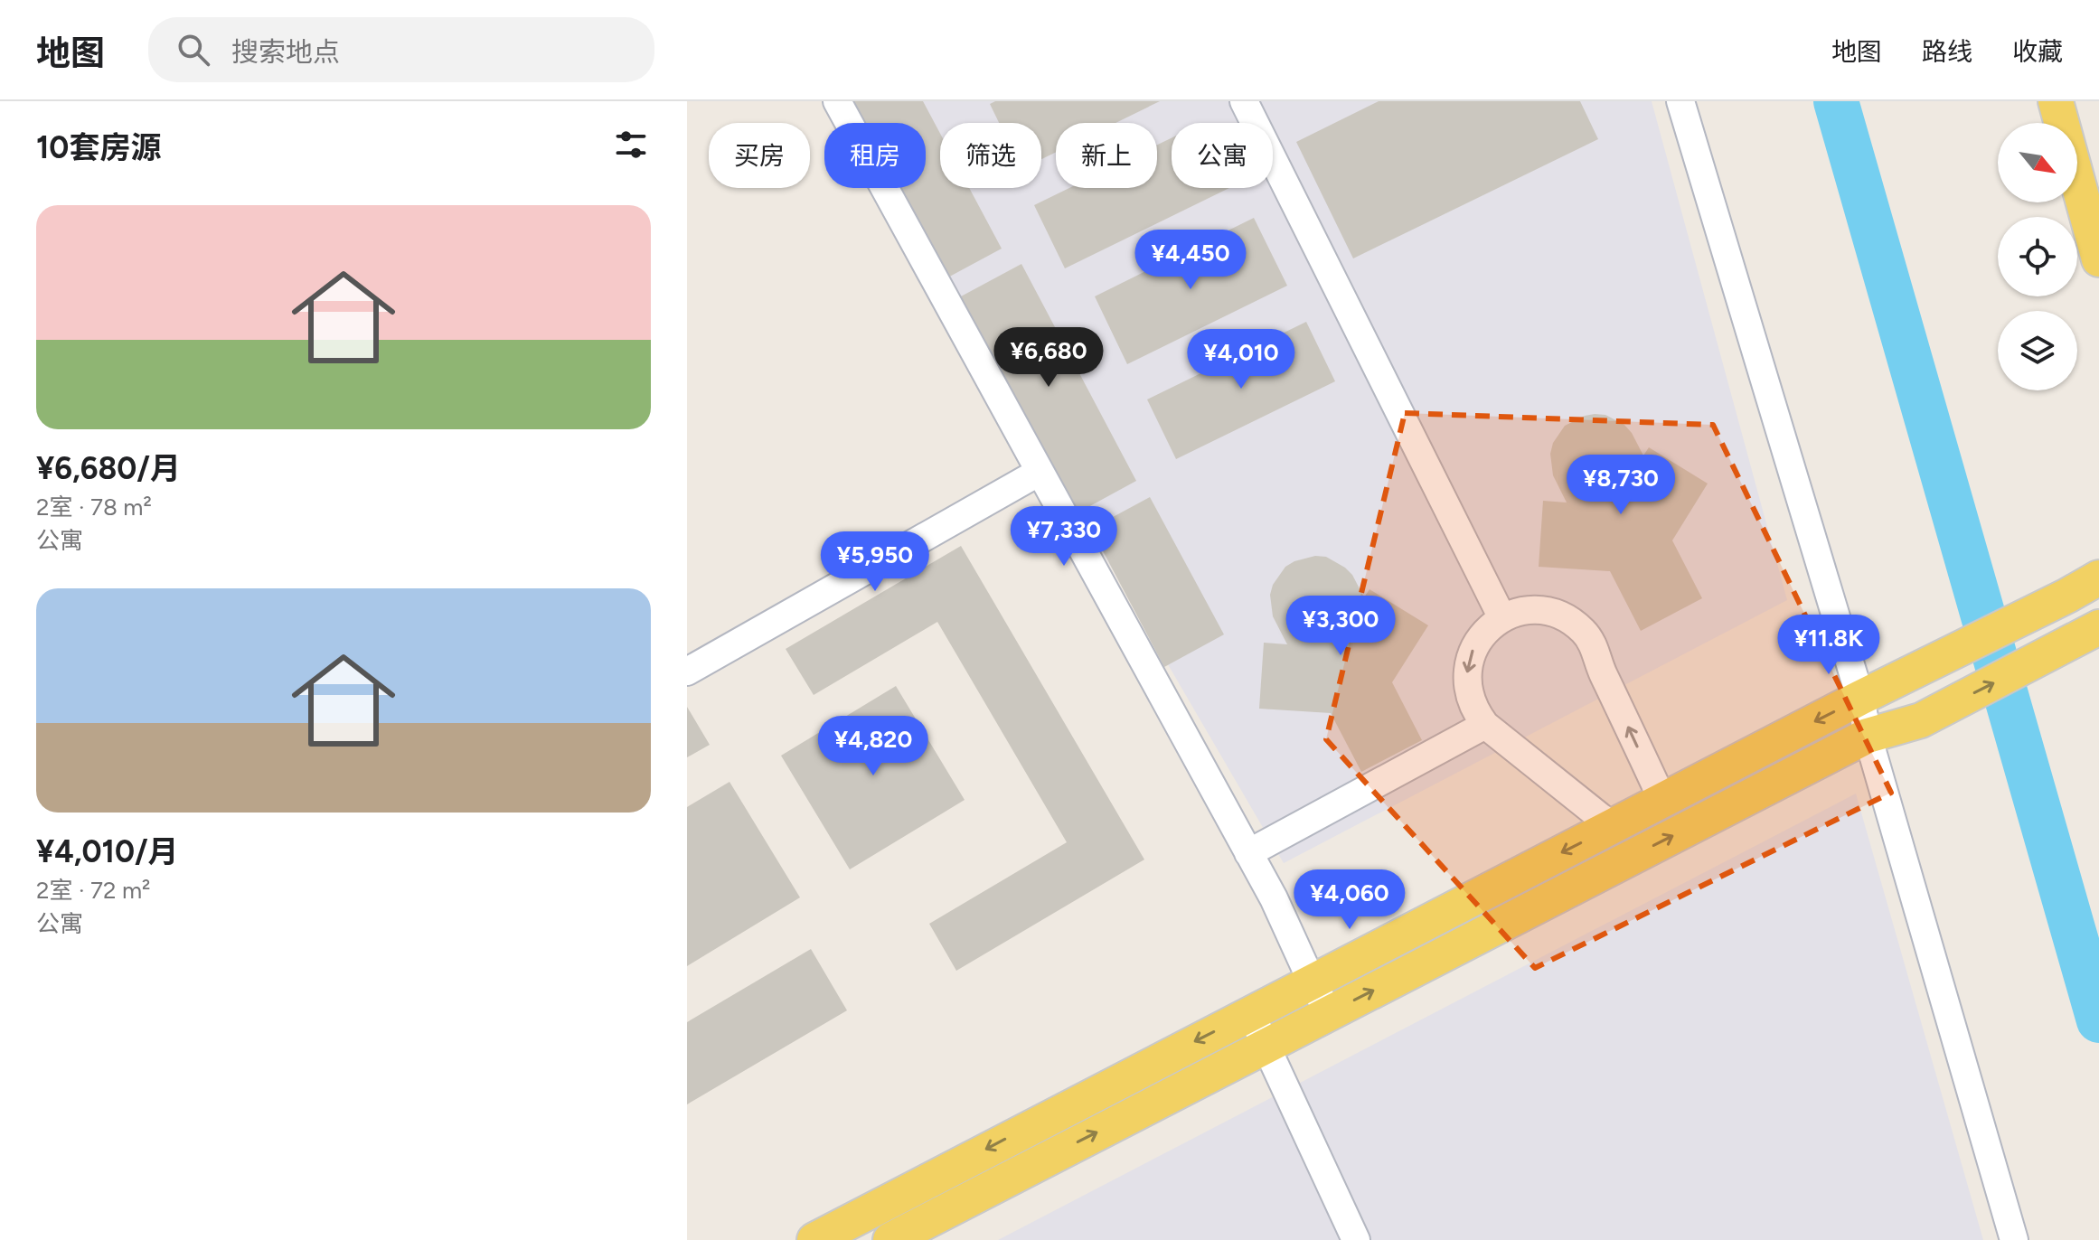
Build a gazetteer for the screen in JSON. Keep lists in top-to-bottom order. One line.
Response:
{"north":"bottom right","page":{"header":"地图","search":"搜索地点","nav":["地图","路线","收藏"],"heading":"10套房源","chip":["买房","租房","筛选","新上","公寓"],"list":[{"name":"¥6,680/月","note":"2室 · 78 m² · 公寓"},{"name":"¥4,010/月","note":"2室 · 72 m² · 公寓"}],"price":["¥4,450","¥6,680","¥4,010","¥8,730","¥7,330","¥5,950","¥3,300","¥11.8K","¥4,820","¥4,060"]}}
